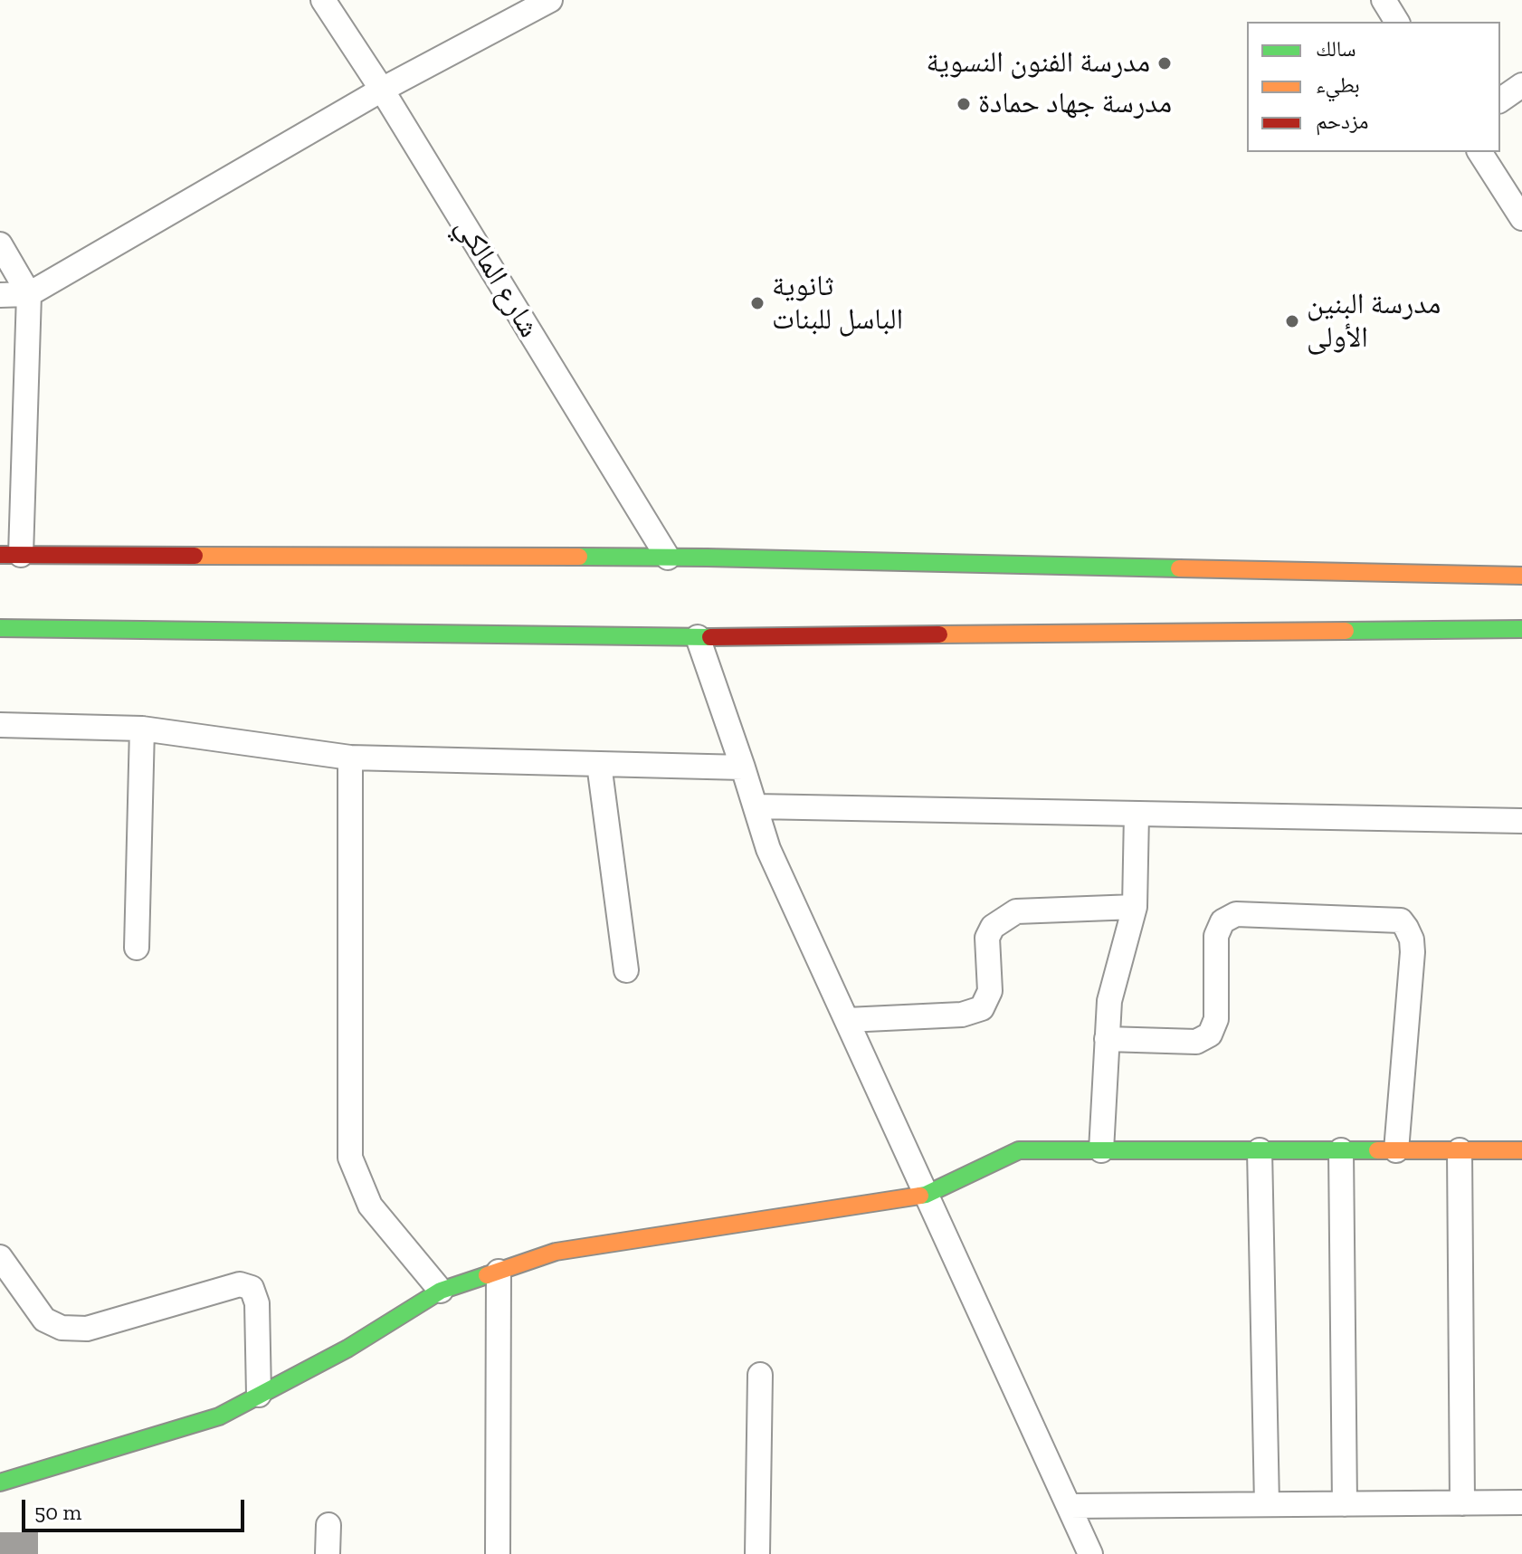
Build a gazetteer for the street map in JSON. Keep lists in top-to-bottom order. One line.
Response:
{"streets":{"street":["شارع المالكي"]},"places":["مدرسة الفنون النسوية","مدرسة جهاد حمادة","ثانوية الباسل للبنات","مدرسة البنين الأولى"],"legend":["سالك","بطيء","مزدحم"],"scale_bar":"50 m"}
